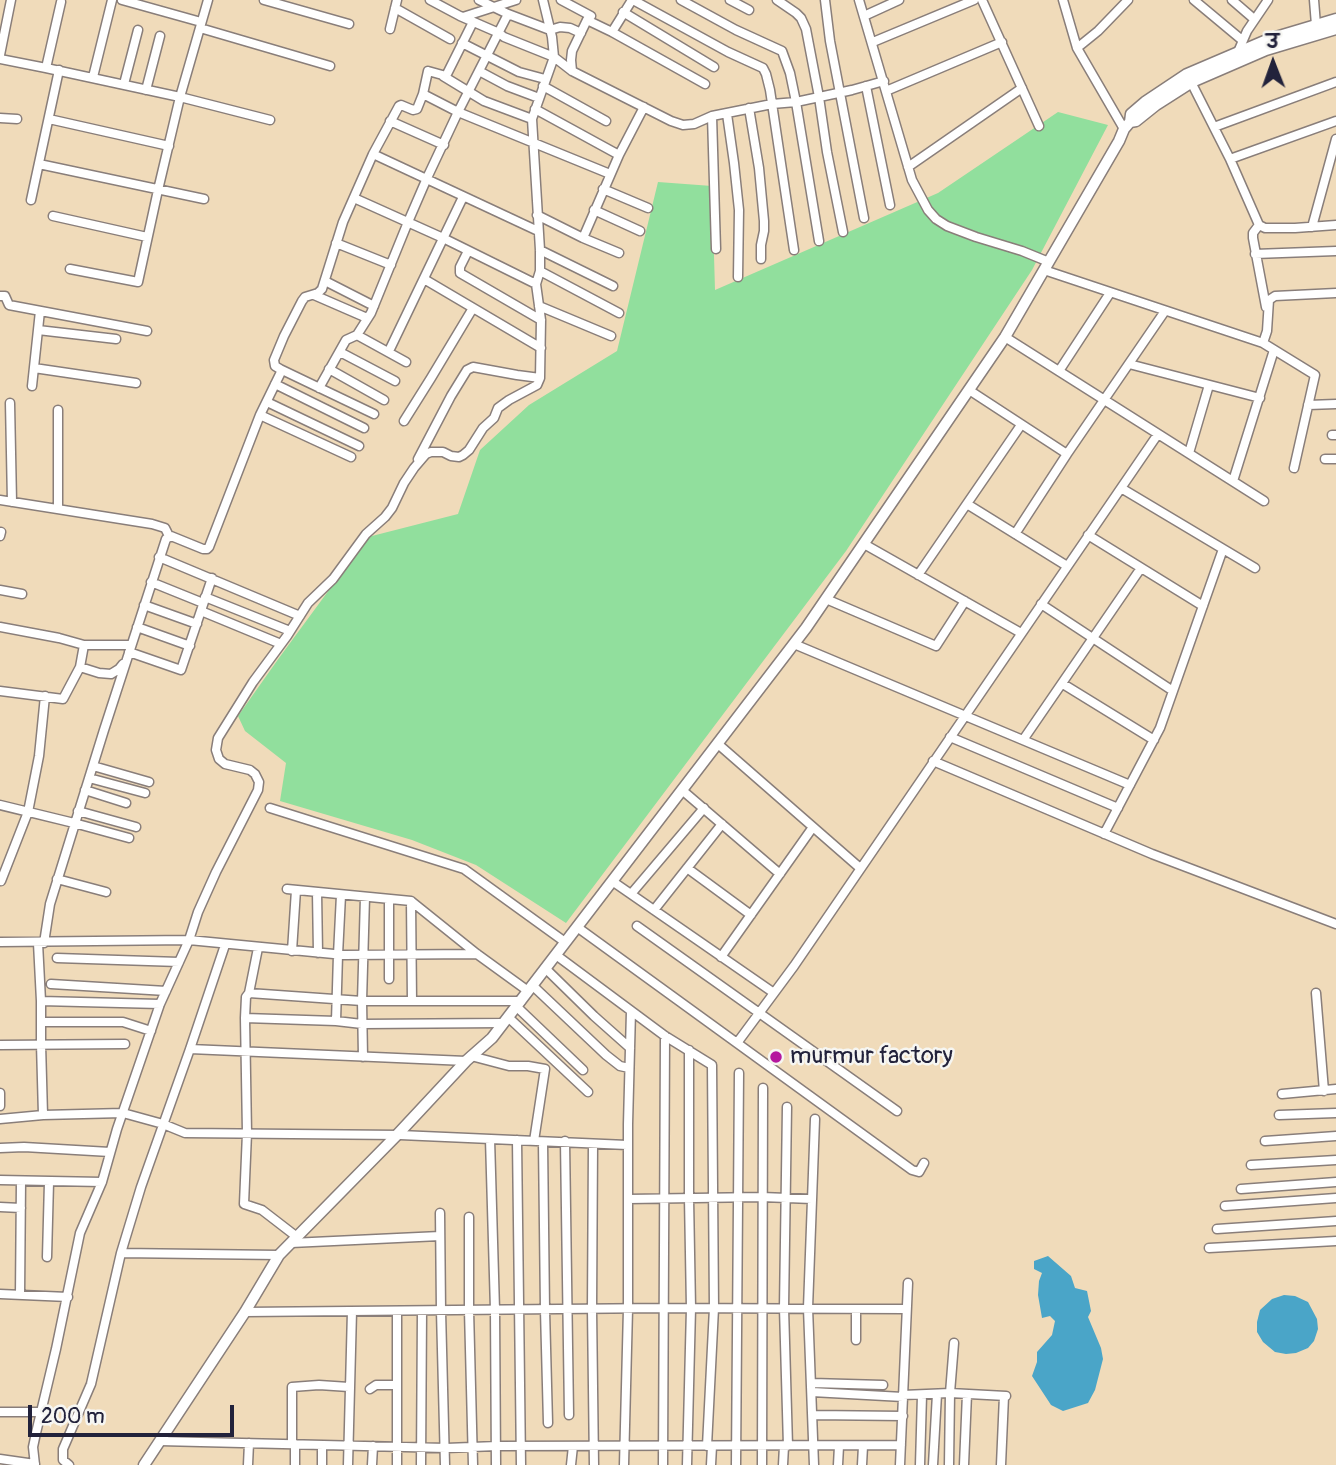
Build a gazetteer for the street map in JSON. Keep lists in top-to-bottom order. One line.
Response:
{"places":["murmur factory"],"scale_bar":"200 m","north":"top"}
